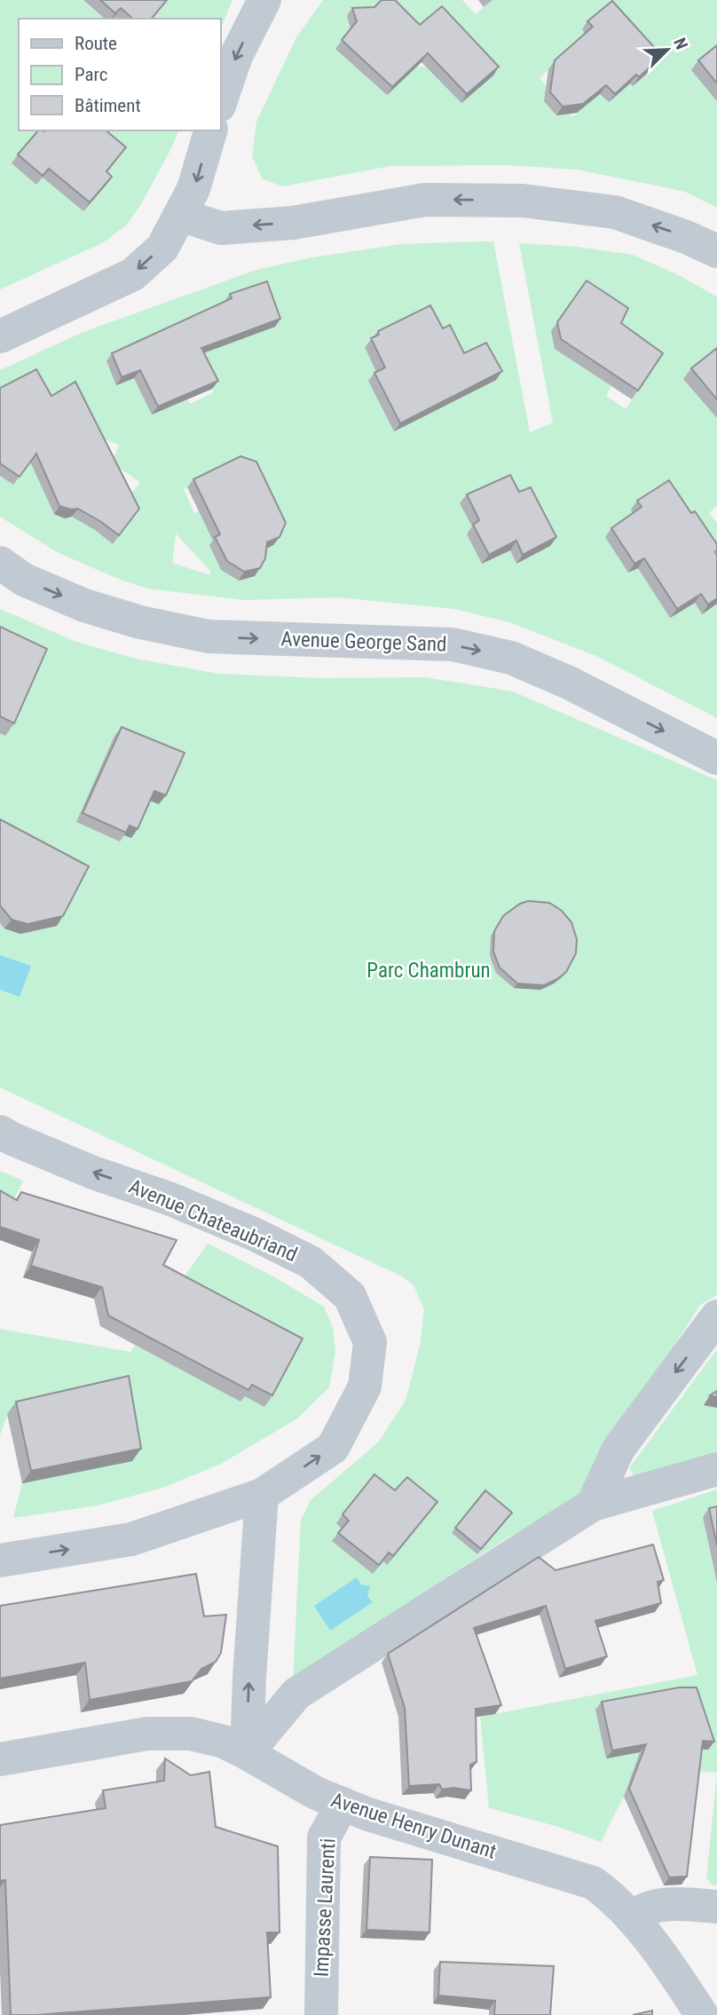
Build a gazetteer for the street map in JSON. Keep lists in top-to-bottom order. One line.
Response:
{"streets":{"street":["Avenue George Sand","Avenue Chateaubriand","Avenue Henry Dunant","Impasse Laurenti"]},"crossings":[["Avenue Henry Dunant","Impasse Laurenti"]],"one_way":["Avenue George Sand"],"parks":["Parc Chambrun"],"legend":["Route","Parc","Bâtiment"],"north":"top right"}
